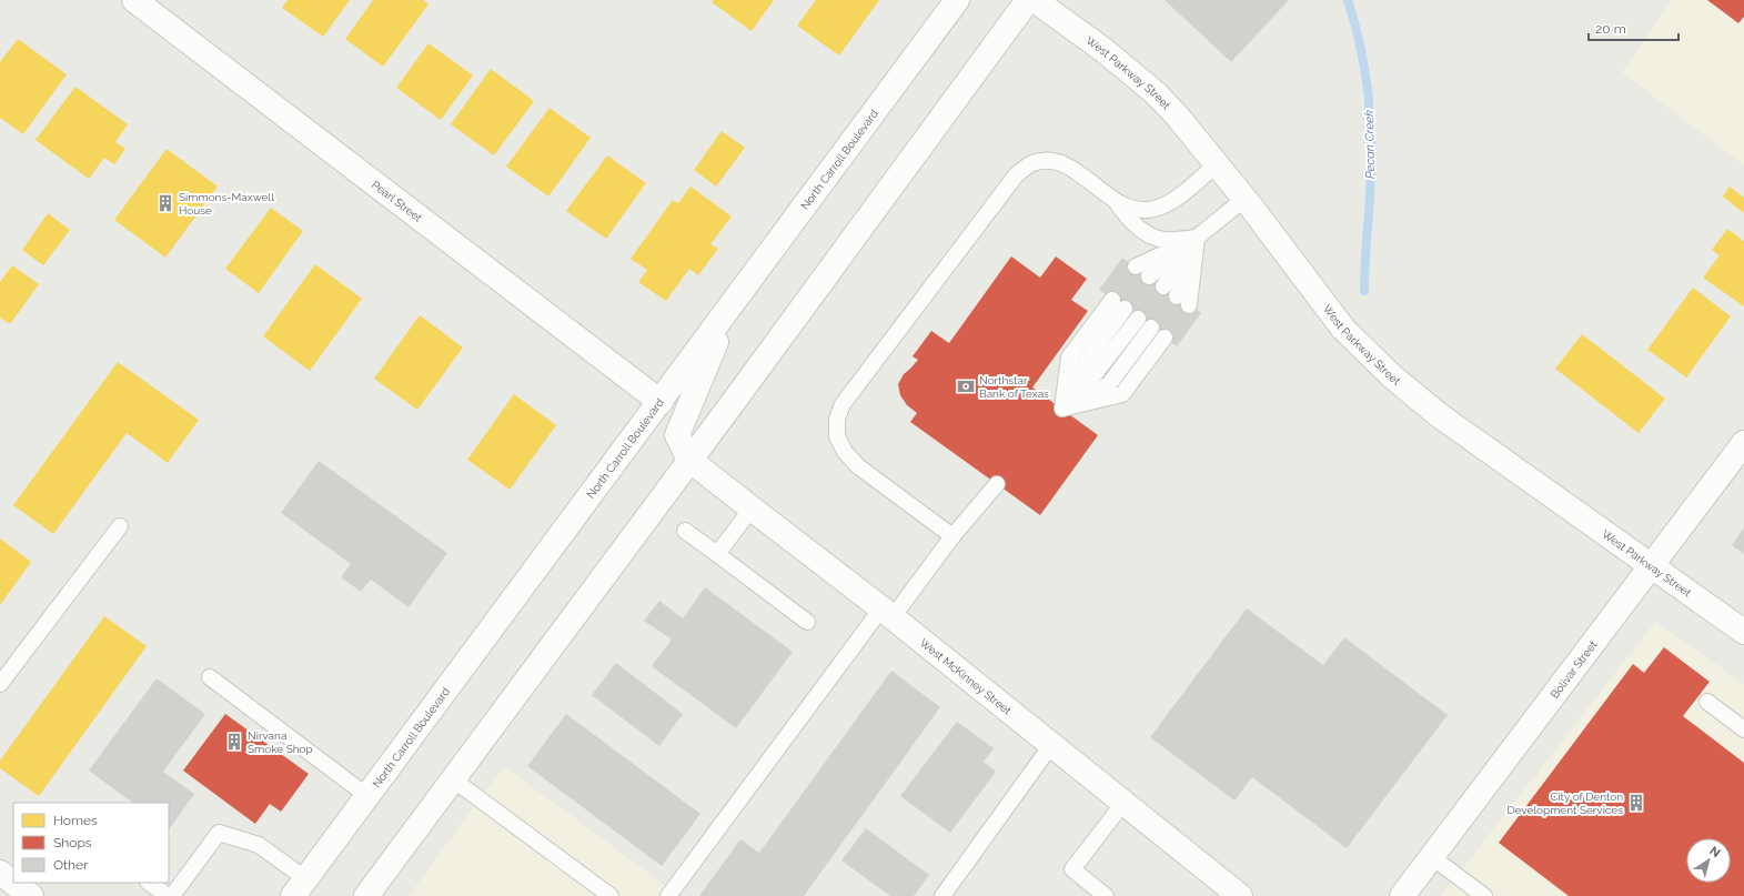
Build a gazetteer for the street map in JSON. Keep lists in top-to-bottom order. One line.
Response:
{"streets":{"street":["West Parkway Street","North Carroll Boulevard","Pearl Street","Bolivar Street","West McKinney Street"]},"crossings":[["West Parkway Street","Bolivar Street"],["North Carroll Boulevard","Pearl Street"]],"water":["Pecan Creek"],"places":{"building":["Simmons-Maxwell House","Nirvana Smoke Shop","City of Denton Development Services"],"bank":["Northstar Bank of Texas"]},"legend":["Homes","Shops","Other"],"scale_bar":"20 m","north":"top right"}
